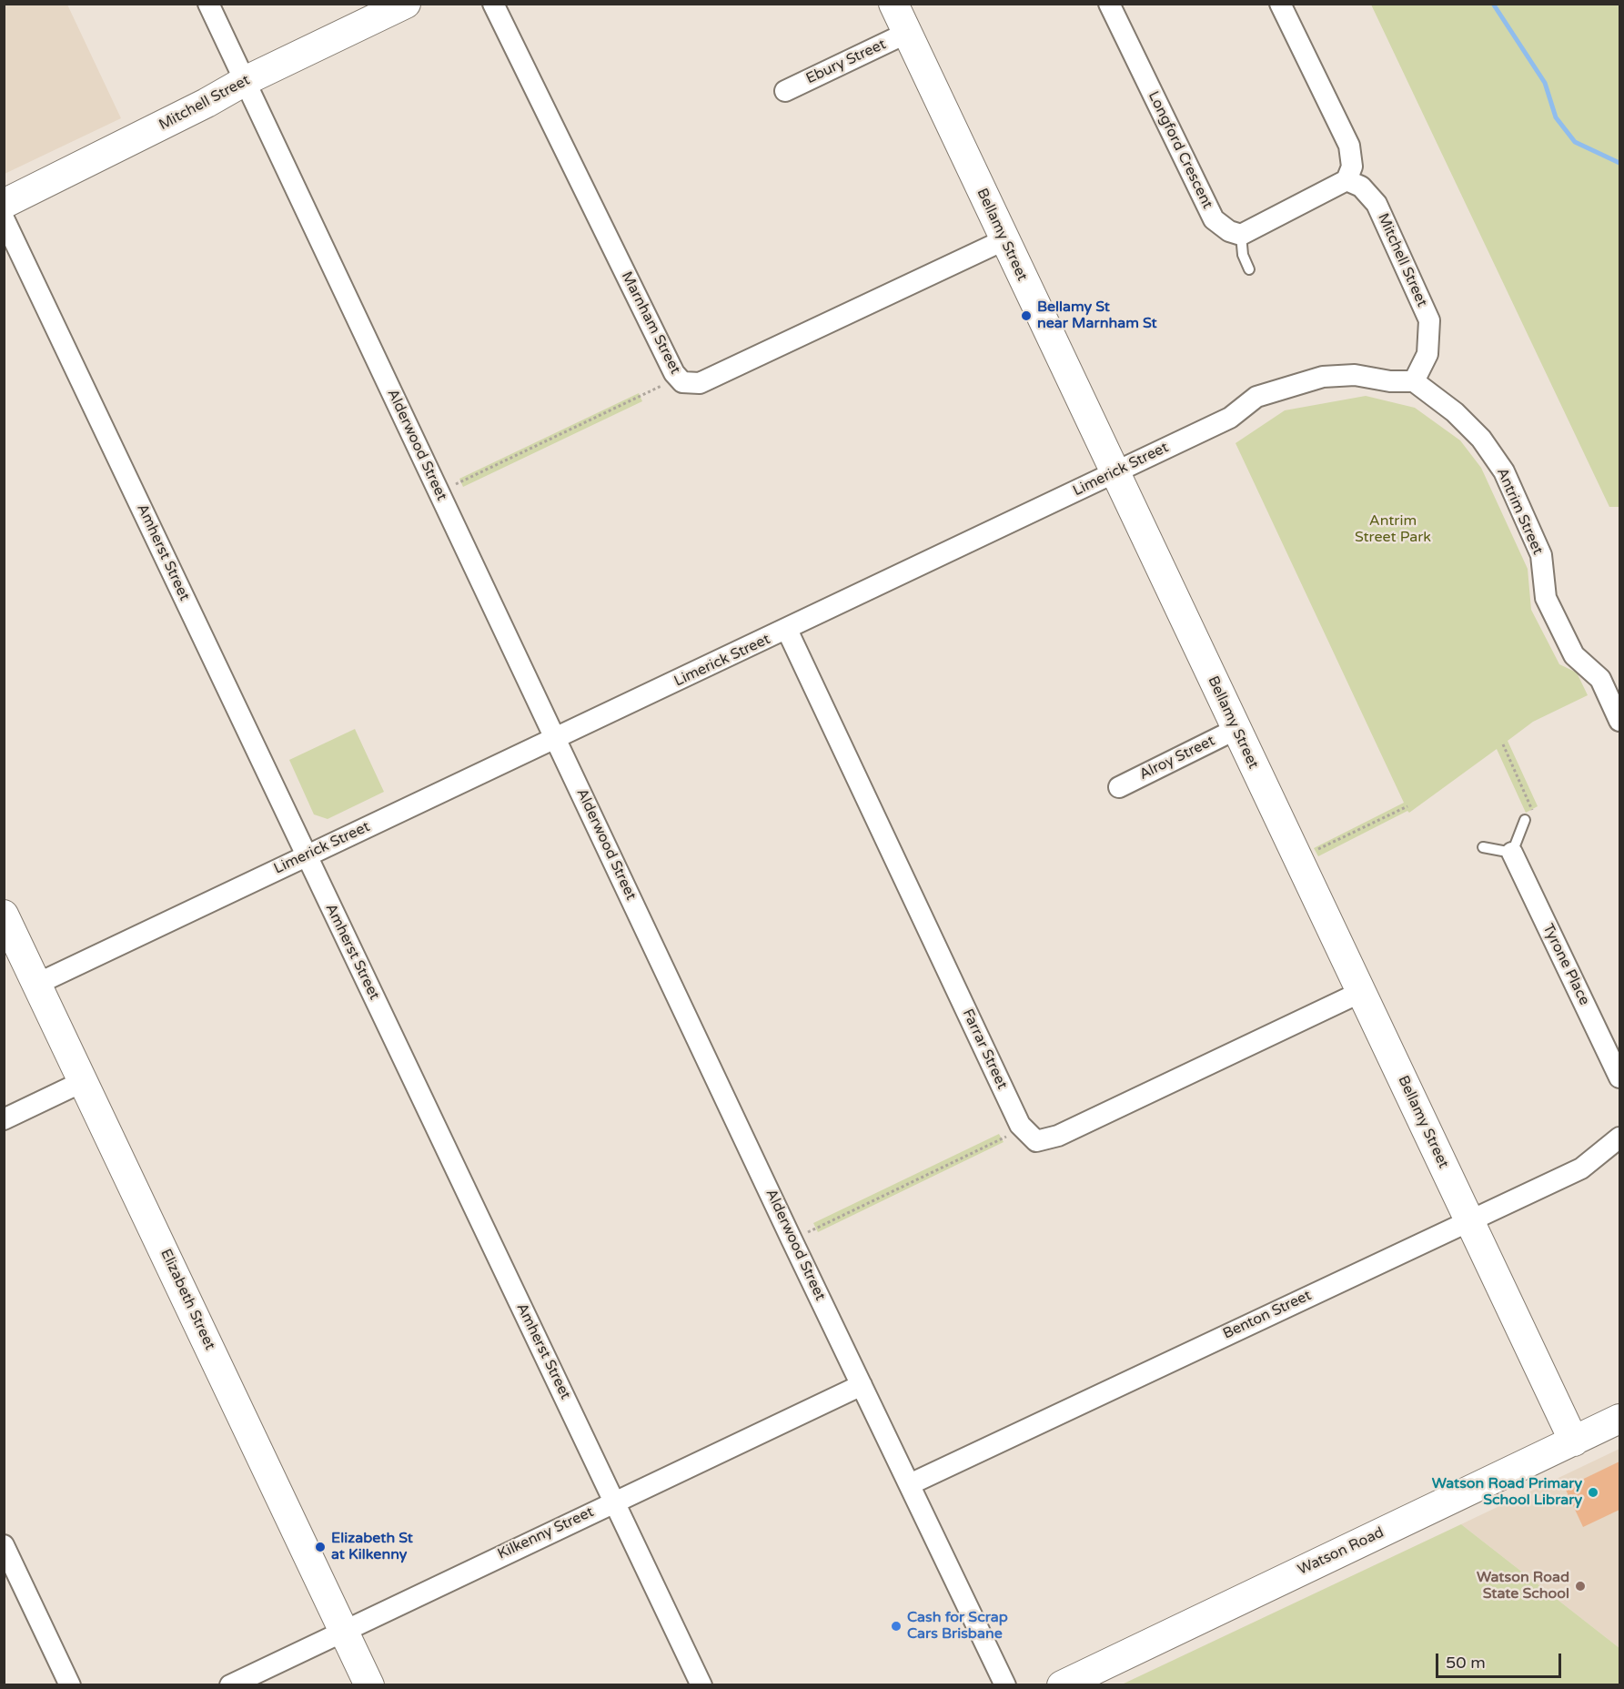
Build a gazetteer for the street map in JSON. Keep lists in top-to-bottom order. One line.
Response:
{"streets":{"street":["Ebury Street","Mitchell Street","Longford Crescent","Bellamy Street","Marnham Street","Alderwood Street","Limerick Street","Antrim Street","Amherst Street","Alroy Street","Tyrone Place","Farrar Street","Elizabeth Street","Benton Street","Kilkenny Street","Watson Road"]},"crossings":[["Ebury Street","Bellamy Street"],["Mitchell Street","Alderwood Street"],["Mitchell Street","Limerick Street"],["Mitchell Street","Antrim Street"],["Bellamy Street","Marnham Street"],["Bellamy Street","Limerick Street"],["Bellamy Street","Alroy Street"],["Bellamy Street","Farrar Street"],["Bellamy Street","Benton Street"],["Bellamy Street","Watson Road"],["Alderwood Street","Limerick Street"],["Alderwood Street","Benton Street"],["Alderwood Street","Kilkenny Street"],["Limerick Street","Antrim Street"],["Limerick Street","Amherst Street"],["Limerick Street","Farrar Street"],["Limerick Street","Elizabeth Street"],["Amherst Street","Kilkenny Street"],["Elizabeth Street","Kilkenny Street"]],"parks":["Antrim Street Park"],"places":["Bellamy St near Marnham St","Watson Road Primary School Library","Elizabeth St at Kilkenny","Watson Road State School","Cash for Scrap Cars Brisbane"],"scale_bar":"50 m"}
